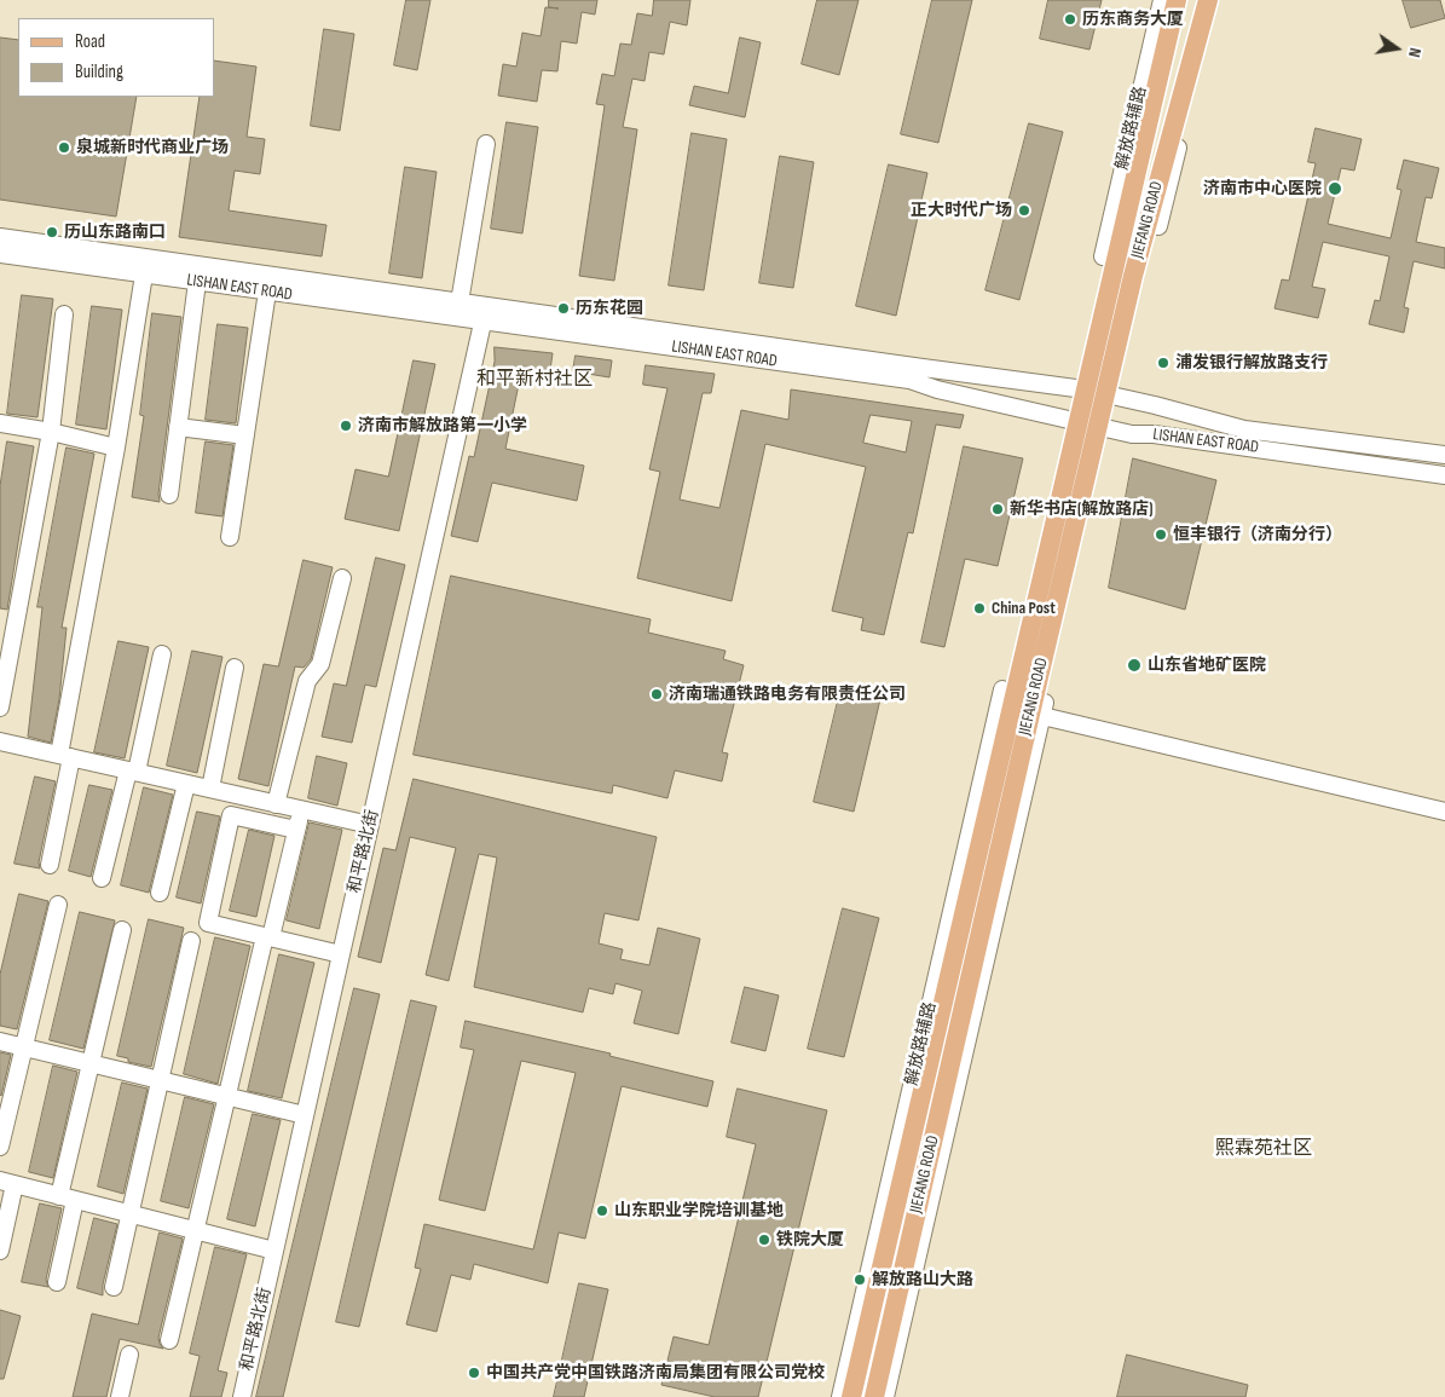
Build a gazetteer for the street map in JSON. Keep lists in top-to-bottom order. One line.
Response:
{"streets":{"main road":["JIEFANG ROAD"],"street":["解放路辅路","LISHAN EAST ROAD","和平路北街"]},"crossings":[["解放路辅路","JIEFANG ROAD"],["JIEFANG ROAD","LISHAN EAST ROAD"],["LISHAN EAST ROAD","和平路北街"]],"districts":["和平新村社区","熙霖苑社区"],"places":["历东商务大厦","泉城新时代商业广场","济南市中心医院","正大时代广场","历山东路南口","历东花园","浦发银行解放路支行","济南市解放路第一小学","新华书店(解放路店)","恒丰银行（济南分行）","China Post","山东省地矿医院","济南瑞通铁路电务有限责任公司","山东职业学院培训基地","铁院大厦","解放路山大路","中国共产党中国铁路济南局集团有限公司党校"],"legend":["Road","Building"],"north":"right"}
